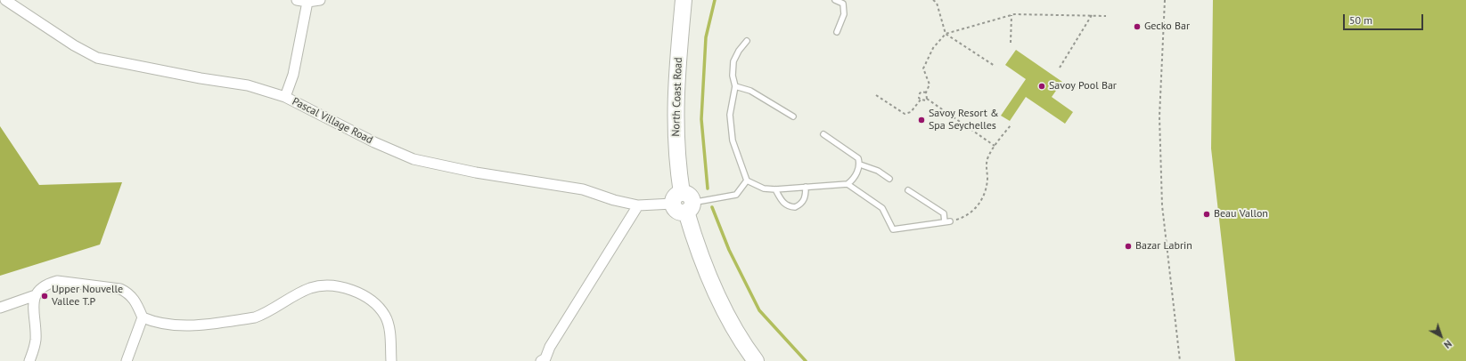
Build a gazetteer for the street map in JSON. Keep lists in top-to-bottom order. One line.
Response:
{"streets":{"main road":["North Coast Road"],"street":["Pascal Village Road"]},"crossings":[["North Coast Road","Pascal Village Road"]],"places":["Gecko Bar","Savoy Pool Bar","Savoy Resort & Spa Seychelles","Beau Vallon","Bazar Labrin","Upper Nouvelle Vallee T.P"],"scale_bar":"50 m","north":"bottom right"}
